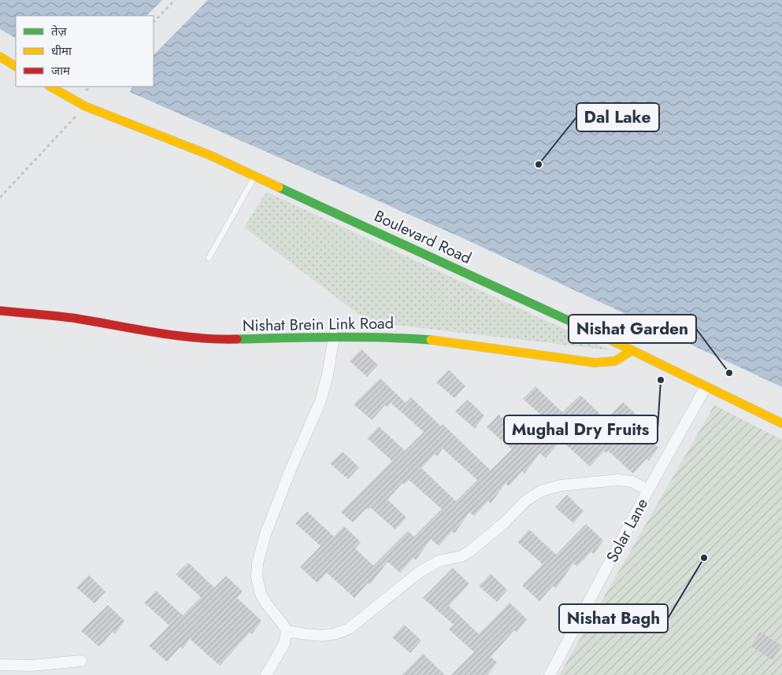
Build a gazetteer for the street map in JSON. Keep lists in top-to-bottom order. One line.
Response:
{"streets":{"main road":["Boulevard Road","Nishat Brein Link Road"],"street":["Solar Lane"]},"crossings":[["Boulevard Road","Nishat Brein Link Road"],["Boulevard Road","Solar Lane"]],"places":["Dal Lake","Nishat Garden","Mughal Dry Fruits","Nishat Bagh"],"legend":["तेज़","धीमा","जाम"]}
